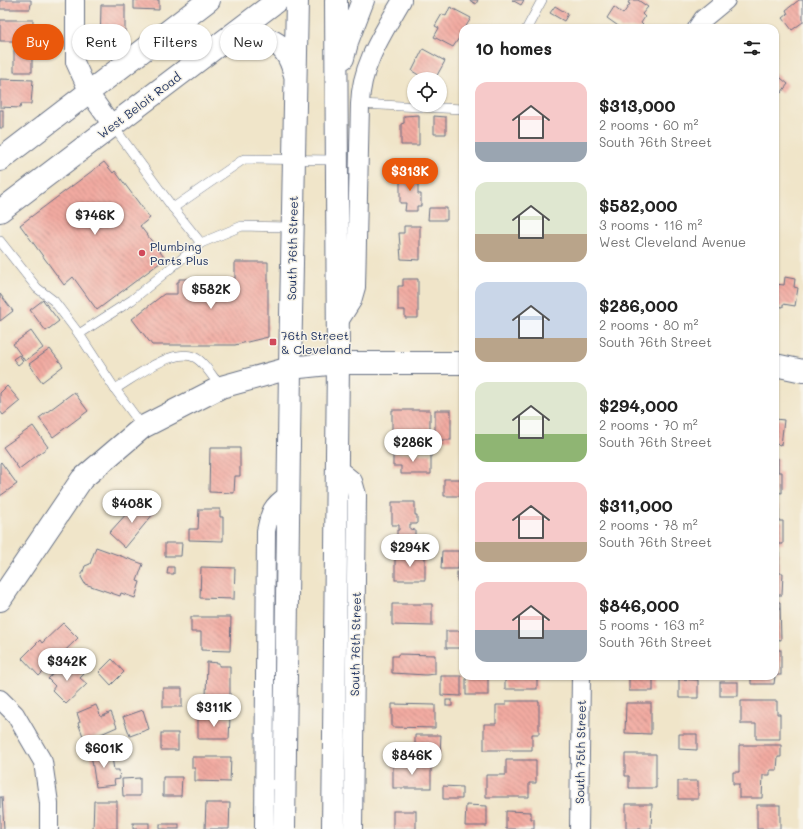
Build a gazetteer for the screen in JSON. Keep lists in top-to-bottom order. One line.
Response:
{"streets":{"main road":["West Beloit Road","South 76th Street"],"street":["South 75th Street"]},"places":{"other":["Plumbing Parts Plus"],"transit":["76th Street & Cleveland"]},"page":{"chip":["Buy","Rent","Filters","New"],"heading":"10 homes","list":[{"name":"$313,000","note":"2 rooms · 60 m² · South 76th Street"},{"name":"$582,000","note":"3 rooms · 116 m² · West Cleveland Avenue"},{"name":"$286,000","note":"2 rooms · 80 m² · South 76th Street"},{"name":"$294,000","note":"2 rooms · 70 m² · South 76th Street"},{"name":"$311,000","note":"2 rooms · 78 m² · South 76th Street"},{"name":"$846,000","note":"5 rooms · 163 m² · South 76th Street"}],"price":["$313K","$746K","$582K","$286K","$408K","$294K","$342K","$311K","$601K","$846K"]}}
